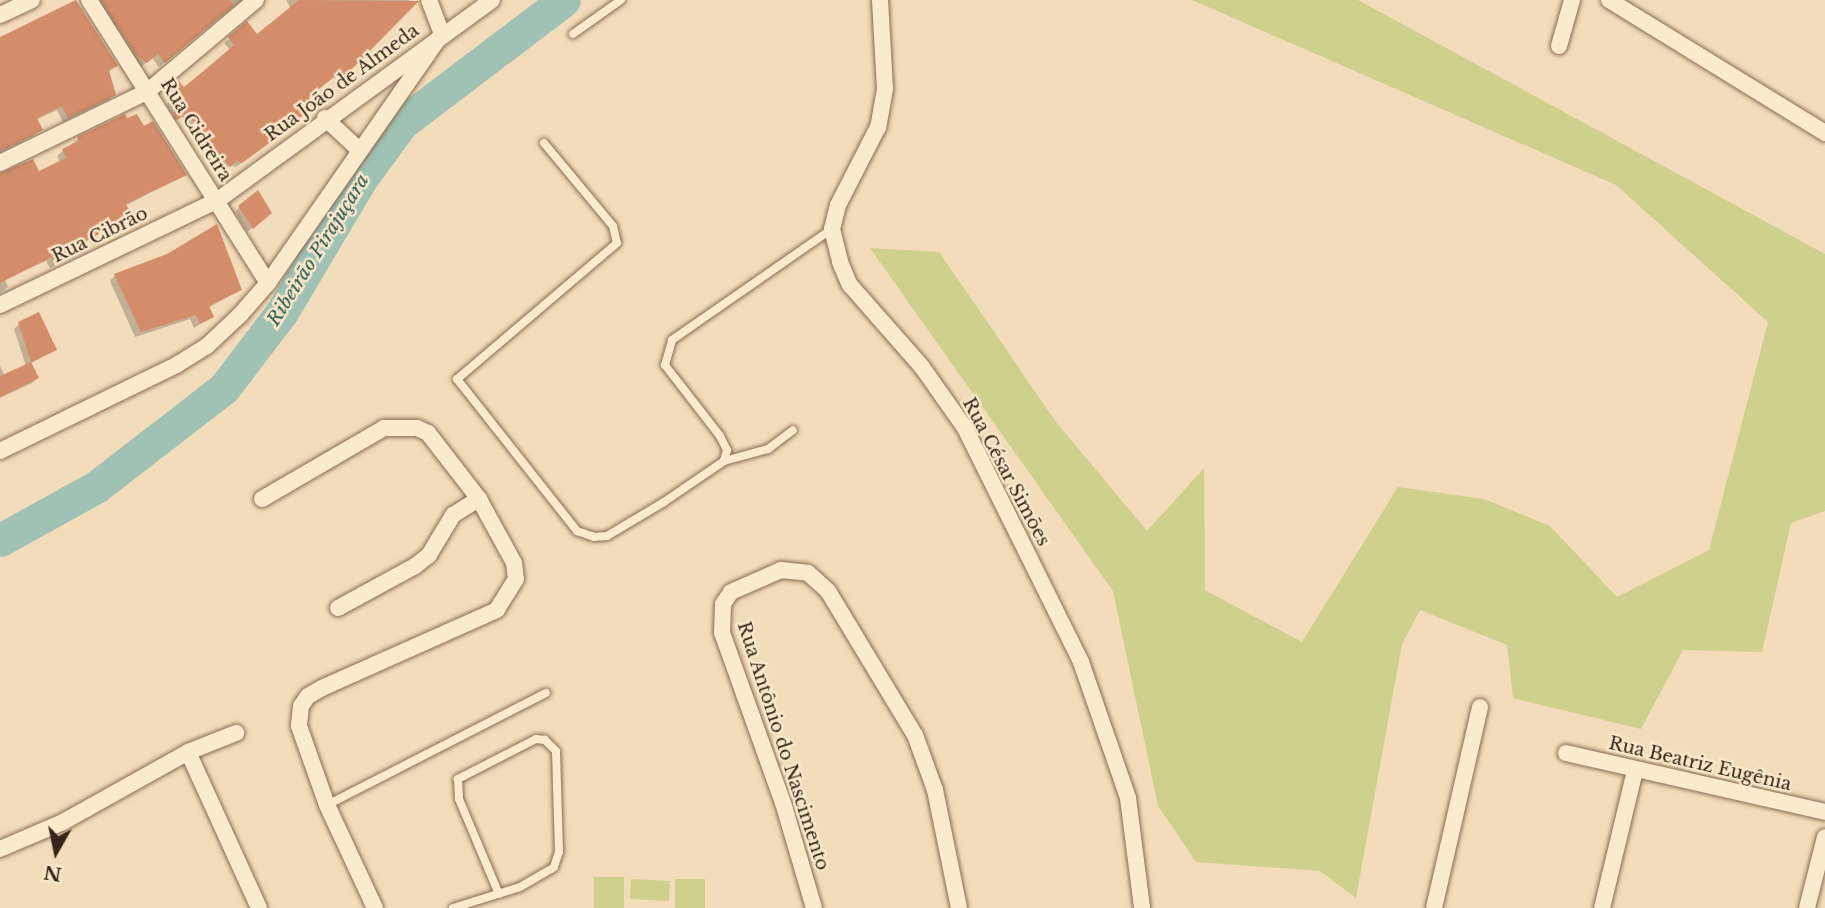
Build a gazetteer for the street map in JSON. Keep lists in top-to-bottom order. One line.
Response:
{"streets":{"street":["Rua João de Almeda","Rua Cidreira","Rua Cibrão","Rua César Simões","Rua Antônio do Nascimento","Rua Beatriz Eugênia"]},"crossings":[["Rua João de Almeda","Rua Cidreira"],["Rua João de Almeda","Rua Cibrão"],["Rua Cidreira","Rua Cibrão"]],"water":["Ribeirão Pirajuçara"],"north":"bottom"}
